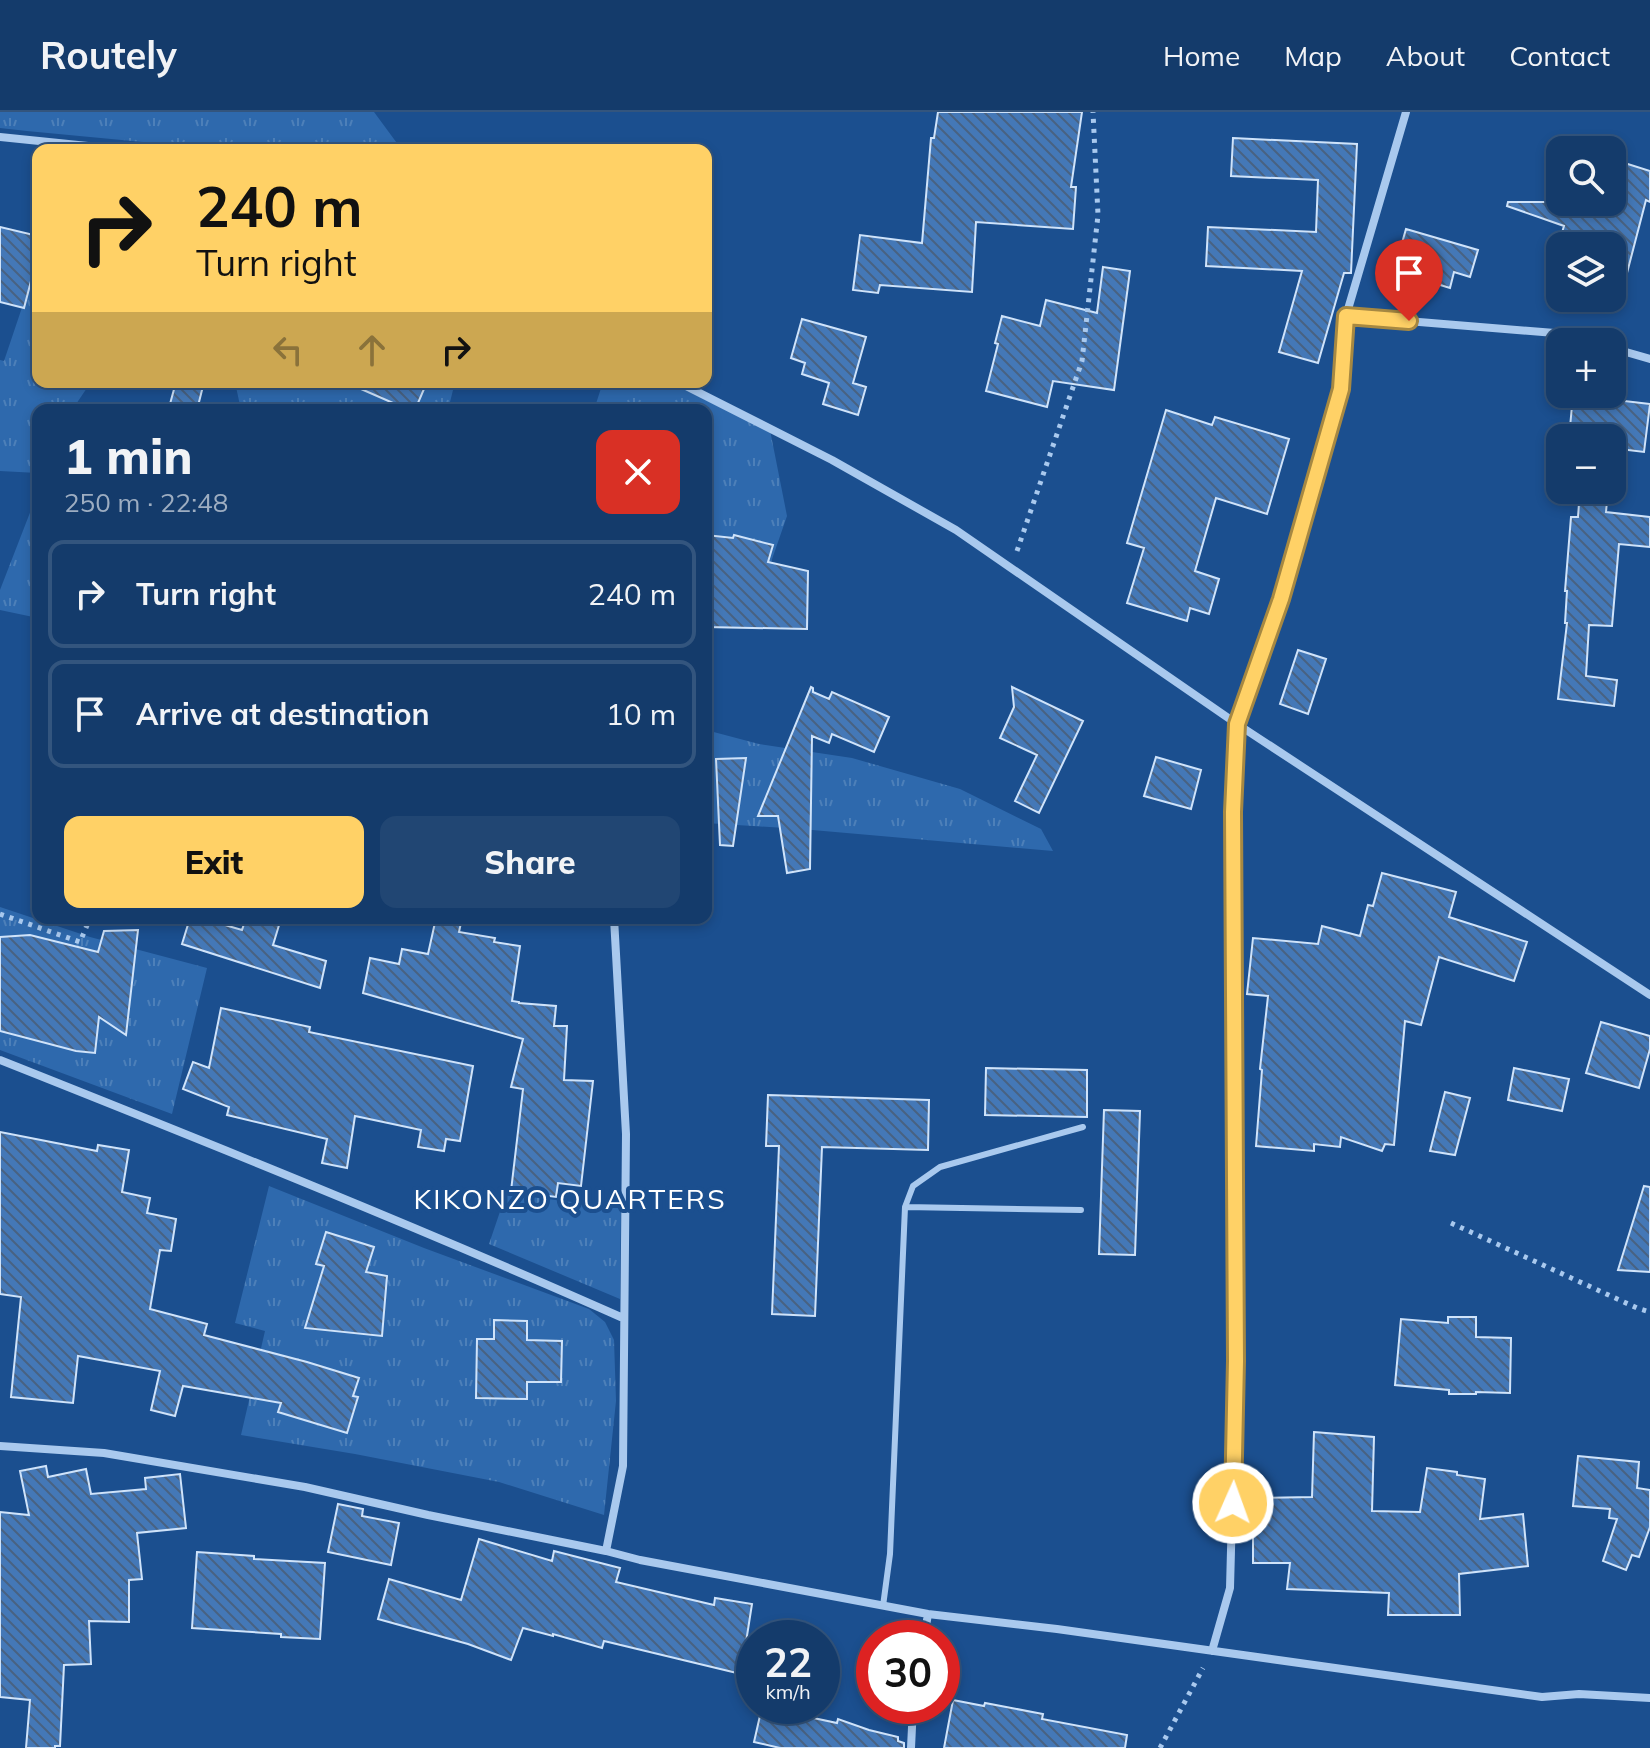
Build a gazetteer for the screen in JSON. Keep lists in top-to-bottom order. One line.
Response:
{"districts":["KIKONZO QUARTERS"],"page":{"header":"Routely","nav":["Home","Map","About","Contact"],"map_buttons":["+","−"],"turn":["240 m","Turn right"],"heading":["1 min","250 m · 22:48"],"list":[{"name":"Turn right","value":"240 m"},{"name":"Arrive at destination","value":"10 m"}],"buttons":["Exit","Share"],"speed":"22 km/h","limit":"30"}}
